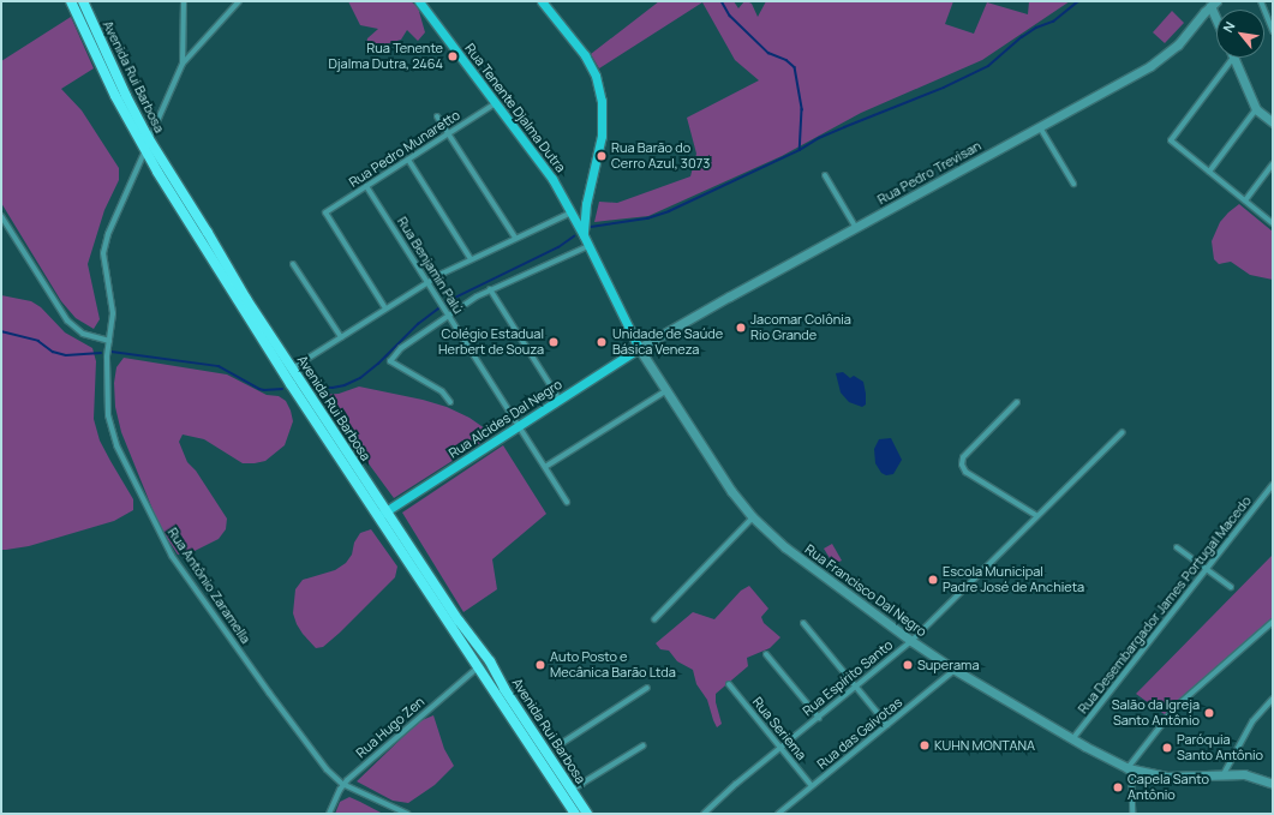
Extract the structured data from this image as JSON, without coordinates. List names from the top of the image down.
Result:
{
  "streets": {
    "main road": [
      "Avenida Rui Barbosa",
      "Rua Tenente Djalma Dutra",
      "Rua Alcides Dal Negro",
      "Rua Francisco Dal Negro"
    ],
    "street": [
      "Rua Pedro Munaretto",
      "Rua Pedro Trevisan",
      "Rua Benjamin Palú",
      "Rua Antônio Zaramella",
      "Rua Desembargador James Portugal Macedo",
      "Rua Espírito Santo",
      "Rua Hugo Zen",
      "Rua Seriema",
      "Rua das Gaivotas"
    ]
  },
  "crossings": [
    ["Avenida Rui Barbosa", "Rua Alcides Dal Negro"],
    ["Avenida Rui Barbosa", "Rua Antônio Zaramella"],
    ["Avenida Rui Barbosa", "Rua Hugo Zen"],
    ["Rua Tenente Djalma Dutra", "Rua Pedro Munaretto"],
    ["Rua Tenente Djalma Dutra", "Rua Francisco Dal Negro"],
    ["Rua Pedro Munaretto", "Rua Benjamin Palú"],
    ["Rua Pedro Trevisan", "Rua Alcides Dal Negro"],
    ["Rua Pedro Trevisan", "Rua Francisco Dal Negro"],
    ["Rua Benjamin Palú", "Rua Alcides Dal Negro"],
    ["Rua Alcides Dal Negro", "Rua Francisco Dal Negro"],
    ["Rua Antônio Zaramella", "Rua Hugo Zen"],
    ["Rua Francisco Dal Negro", "Rua Desembargador James Portugal Macedo"],
    ["Rua Francisco Dal Negro", "Rua Espírito Santo"],
    ["Rua Francisco Dal Negro", "Rua das Gaivotas"],
    ["Rua Espírito Santo", "Rua Seriema"],
    ["Rua Seriema", "Rua das Gaivotas"]
  ],
  "places": [
    "Rua Tenente Djalma Dutra, 2464",
    "Rua Barão do Cerro Azul, 3073",
    "Jacomar Colônia Rio Grande",
    "Colégio Estadual Herbert de Souza",
    "Unidade de Saúde Básica Veneza",
    "Escola Municipal Padre José de Anchieta",
    "Auto Posto e Mecânica Barão Ltda",
    "Superama",
    "Salão da Igreja Santo Antônio",
    "KUHN MONTANA",
    "Paróquia Santo Antônio",
    "Capela Santo Antônio"
  ],
  "north": "top left"
}
